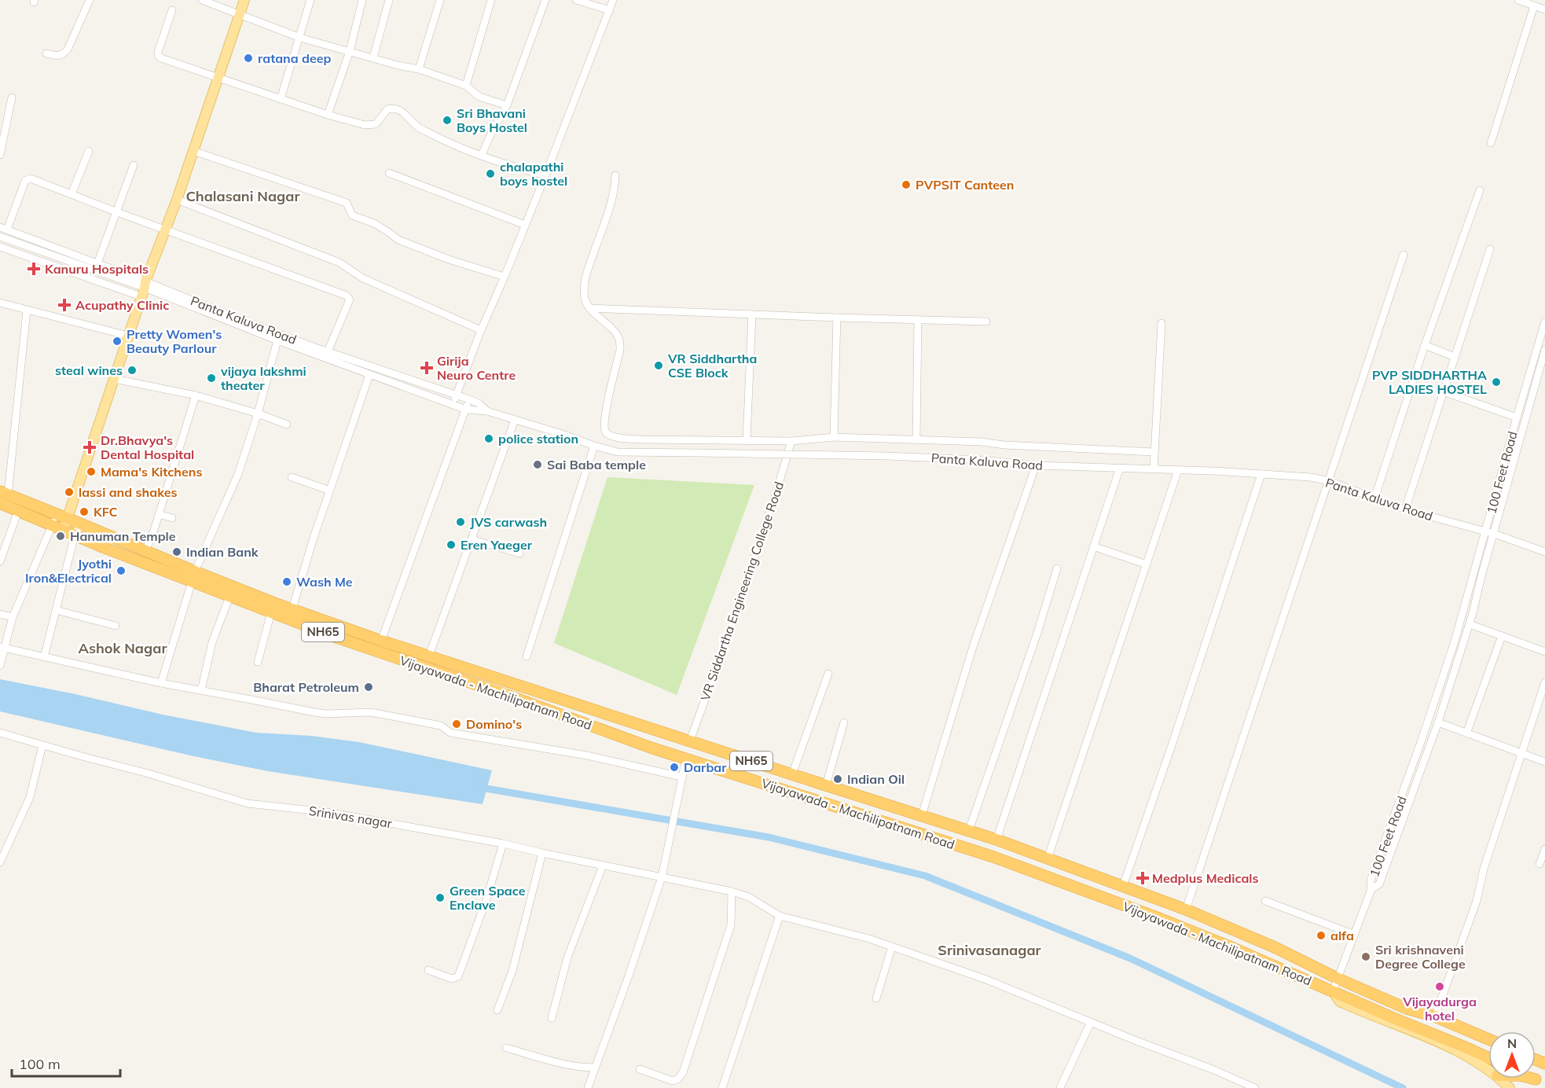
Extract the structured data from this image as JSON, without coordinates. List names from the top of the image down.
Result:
{
  "streets": {
    "highway": ["NH65", "Vijayawada - Machilipatnam Road"],
    "street": [
      "Panta Kaluva Road",
      "100 Feet Road",
      "VR Siddartha Engineering College Road",
      "Srinivas nagar"
    ]
  },
  "crossings": [
    ["Panta Kaluva Road", "100 Feet Road"],
    ["VR Siddartha Engineering College Road", "Vijayawada - Machilipatnam Road"]
  ],
  "districts": ["Chalasani Nagar", "Ashok Nagar", "Srinivasanagar"],
  "places": {
    "other": [
      "ratana deep",
      "Sri Bhavani Boys Hostel",
      "chalapathi boys hostel",
      "PVPSIT Canteen",
      "Pretty Women's Beauty Parlour",
      "VR Siddhartha CSE Block",
      "steal wines",
      "vijaya lakshmi theater",
      "PVP SIDDHARTHA LADIES HOSTEL",
      "police station",
      "Sai Baba temple",
      "Mama's Kitchens",
      "lassi and shakes",
      "KFC",
      "JVS carwash",
      "Hanuman Temple",
      "Eren Yaeger",
      "Indian Bank",
      "Jyothi Iron&Electrical",
      "Wash Me",
      "Bharat Petroleum",
      "Domino's",
      "Darbar",
      "Indian Oil",
      "Green Space Enclave",
      "alfa",
      "Sri krishnaveni Degree College",
      "Vijayadurga hotel"
    ],
    "health": [
      "Kanuru Hospitals",
      "Acupathy Clinic",
      "Girija Neuro Centre",
      "Dr.Bhavya's Dental Hospital",
      "Medplus Medicals"
    ]
  },
  "scale_bar": "100 m",
  "north": "top"
}
